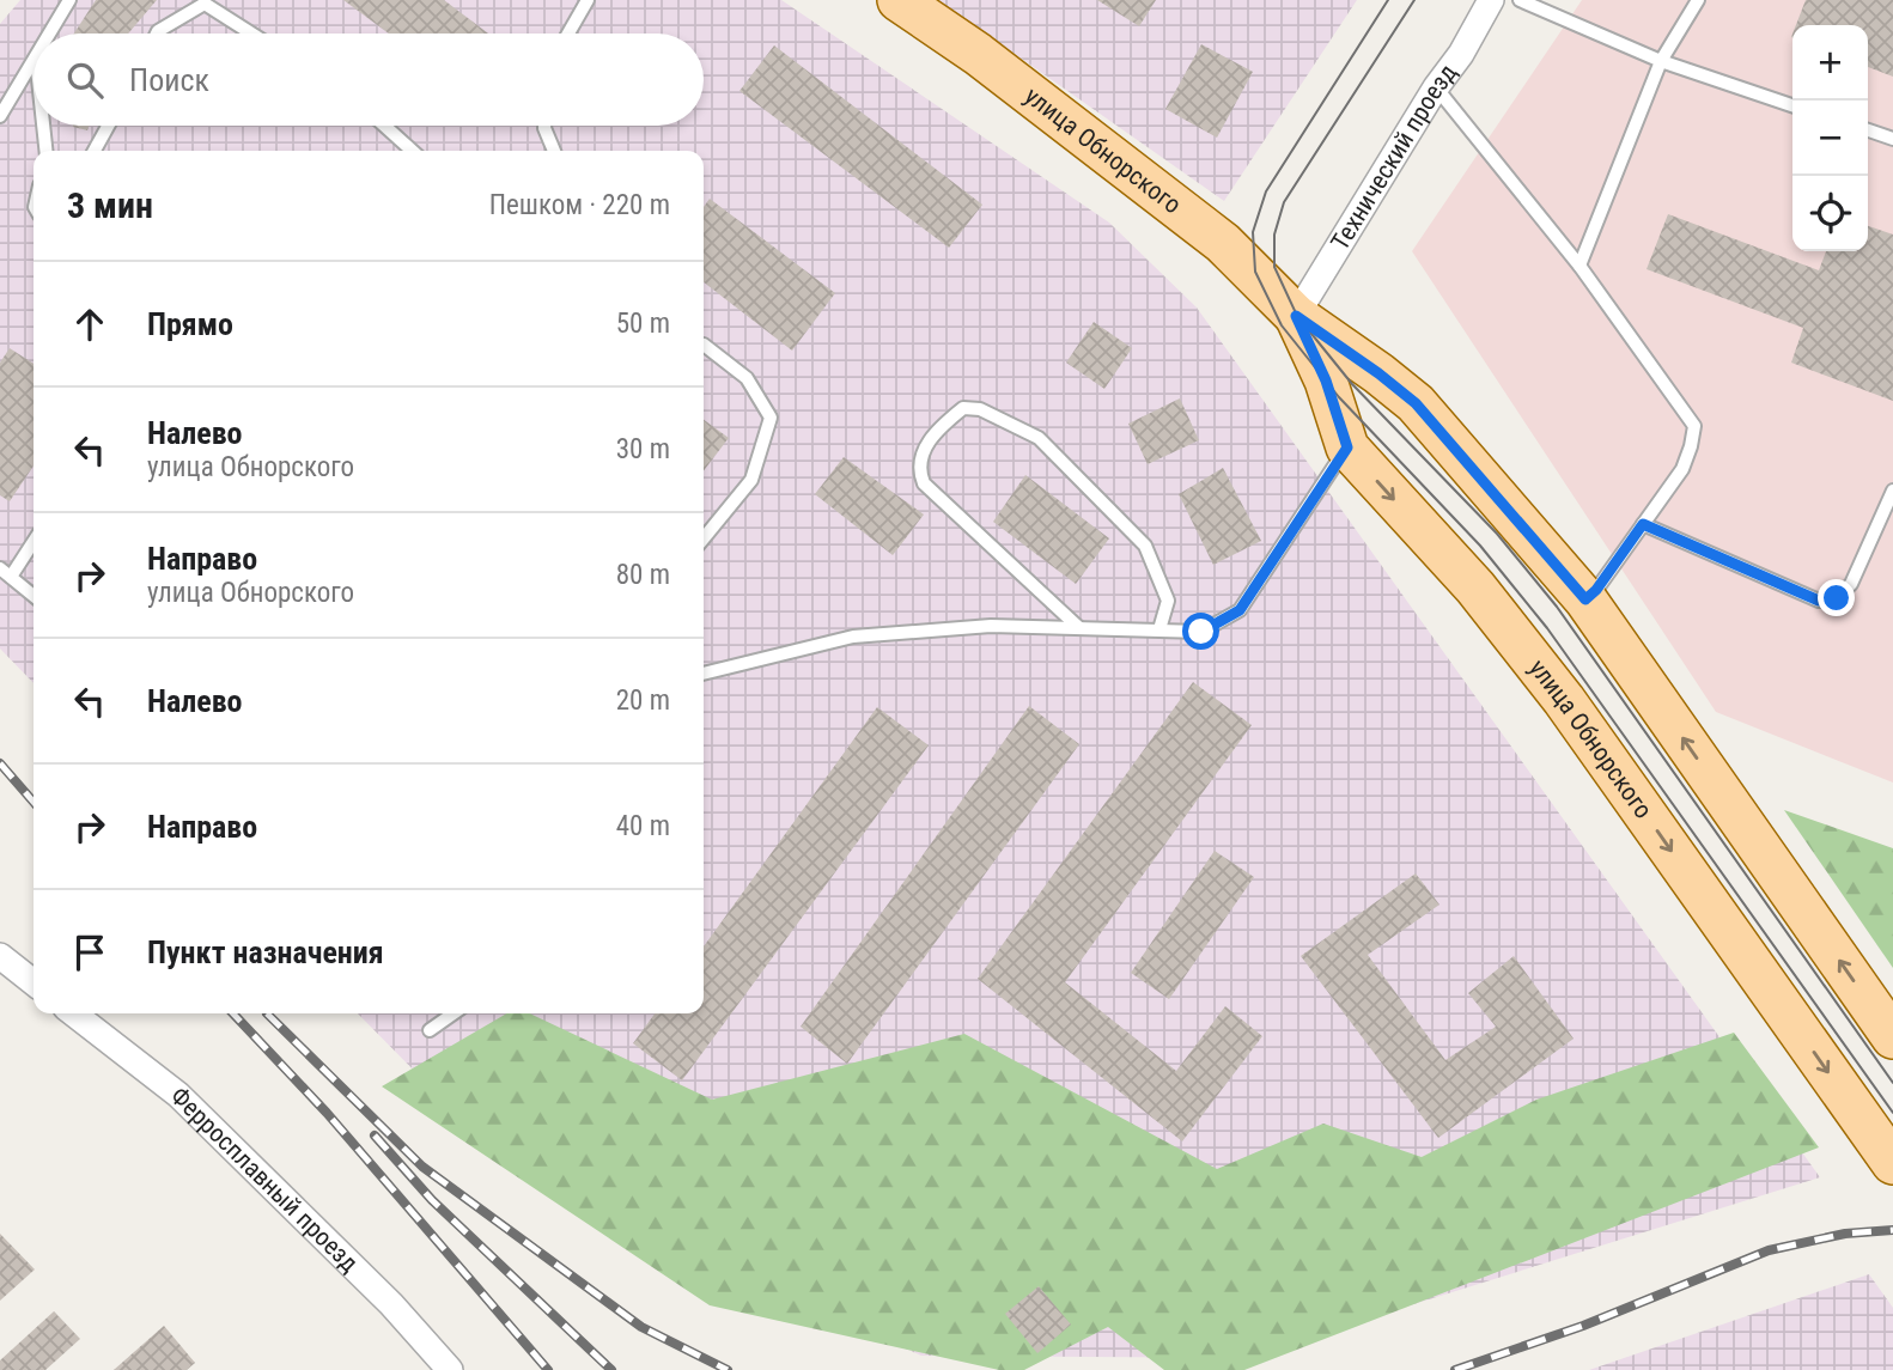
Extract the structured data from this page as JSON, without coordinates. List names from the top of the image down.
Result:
{
  "streets": {
    "main road": ["улица Обнорского"],
    "street": ["Технический проезд", "Ферросплавный проезд"]
  },
  "crossings": [
    ["улица Обнорского", "Технический проезд"]
  ],
  "page": {
    "map_buttons": ["+", "−"],
    "search": "Поиск",
    "heading": ["3 мин", "Пешком · 220 m"],
    "list": [
      ["Прямо", "50 m"],
      ["Налево", "улица Обнорского", "30 m"],
      ["Направо", "улица Обнорского", "80 m"],
      ["Налево", "20 m"],
      ["Направо", "40 m"],
      "Пункт назначения"
    ]
  }
}
